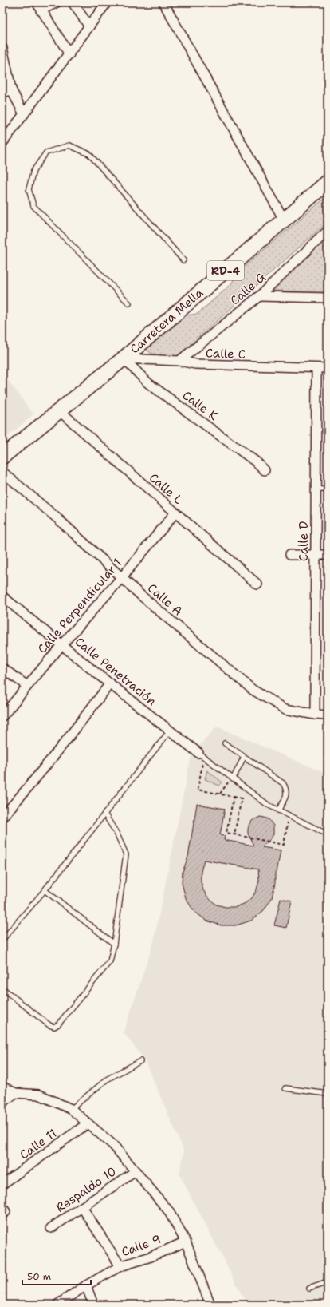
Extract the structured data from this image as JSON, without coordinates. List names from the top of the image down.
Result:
{
  "streets": {
    "main road": ["RD-4", "Carretera Mella"],
    "street": [
      "Calle G",
      "Calle C",
      "Calle K",
      "Calle L",
      "Calle D",
      "Calle A",
      "Calle Perpendicular 1",
      "Calle Penetración",
      "Calle 11",
      "Respaldo 10",
      "Calle 9"
    ]
  },
  "crossings": [
    ["Calle G", "Calle C"],
    ["Carretera Mella", "Calle C"],
    ["Carretera Mella", "Calle K"],
    ["Carretera Mella", "Calle L"],
    ["Calle C", "Calle K"],
    ["Calle C", "Calle D"],
    ["Calle L", "Calle Perpendicular 1"],
    ["Calle D", "Calle A"],
    ["Calle A", "Calle Perpendicular 1"],
    ["Calle Perpendicular 1", "Calle Penetración"]
  ],
  "scale_bar": "50 m"
}
